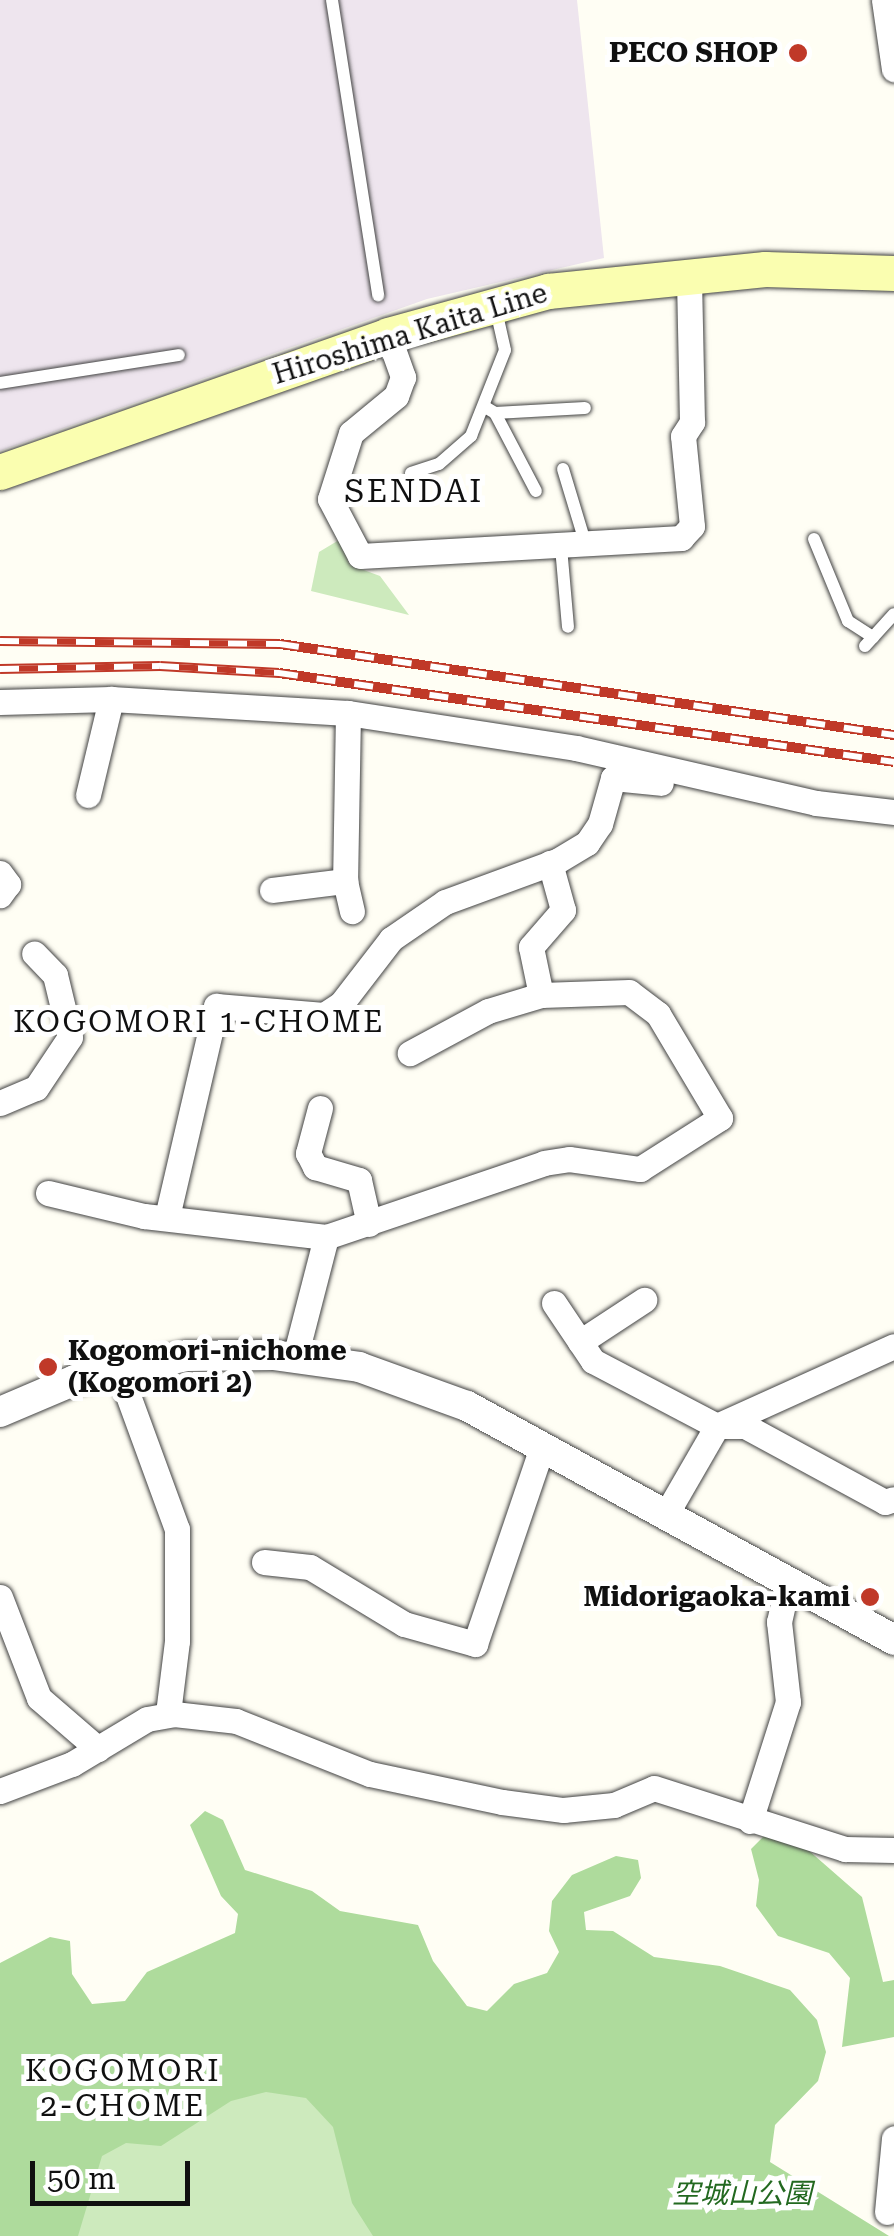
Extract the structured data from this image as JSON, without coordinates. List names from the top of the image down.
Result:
{
  "streets": {
    "main road": ["Hiroshima Kaita Line"]
  },
  "districts": ["SENDAI", "KOGOMORI 1-CHOME", "KOGOMORI 2-CHOME"],
  "parks": ["空城山公園"],
  "places": ["PECO SHOP", "Kogomori-nichome (Kogomori 2)", "Midorigaoka-kami"],
  "scale_bar": "50 m"
}
